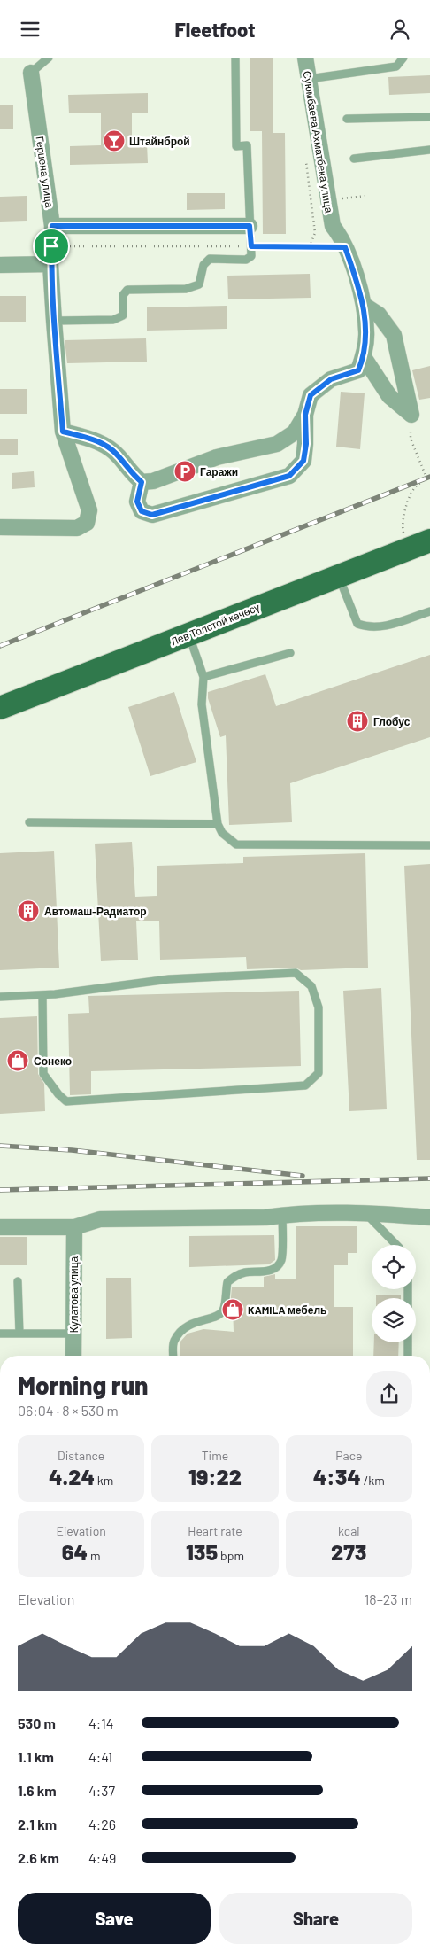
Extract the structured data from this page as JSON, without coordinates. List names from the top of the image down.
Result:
{
  "streets": {
    "main road": ["Лев Толстой көчөсү"],
    "street": ["Суюмбаева Ахматбека улица", "Герцена улица", "Кулатова улица"]
  },
  "places": {
    "bar": ["Штайнброй"],
    "parking": ["Гаражи"],
    "building": ["Глобус", "Автомаш-Радиатор"],
    "shop": ["Сонеко", "KAMILA мебель"]
  },
  "page": {
    "header": "Fleetfoot",
    "heading": ["Morning run", "06:04 · 8 × 530 m"],
    "stats": [
      ["Distance", "4.24 km"],
      ["Time", "19:22"],
      ["Pace", "4:34 /km"],
      ["Elevation", "64 m"],
      ["Heart rate", "135 bpm"],
      ["kcal", "273"]
    ],
    "chart": ["Elevation", "18–23 m"],
    "list": [
      {
        "name": "530 m",
        "note": "4:14"
      },
      {
        "name": "1.1 km",
        "note": "4:41"
      },
      {
        "name": "1.6 km",
        "note": "4:37"
      },
      {
        "name": "2.1 km",
        "note": "4:26"
      },
      {
        "name": "2.6 km",
        "note": "4:49"
      }
    ],
    "buttons": ["Save", "Share"]
  }
}
